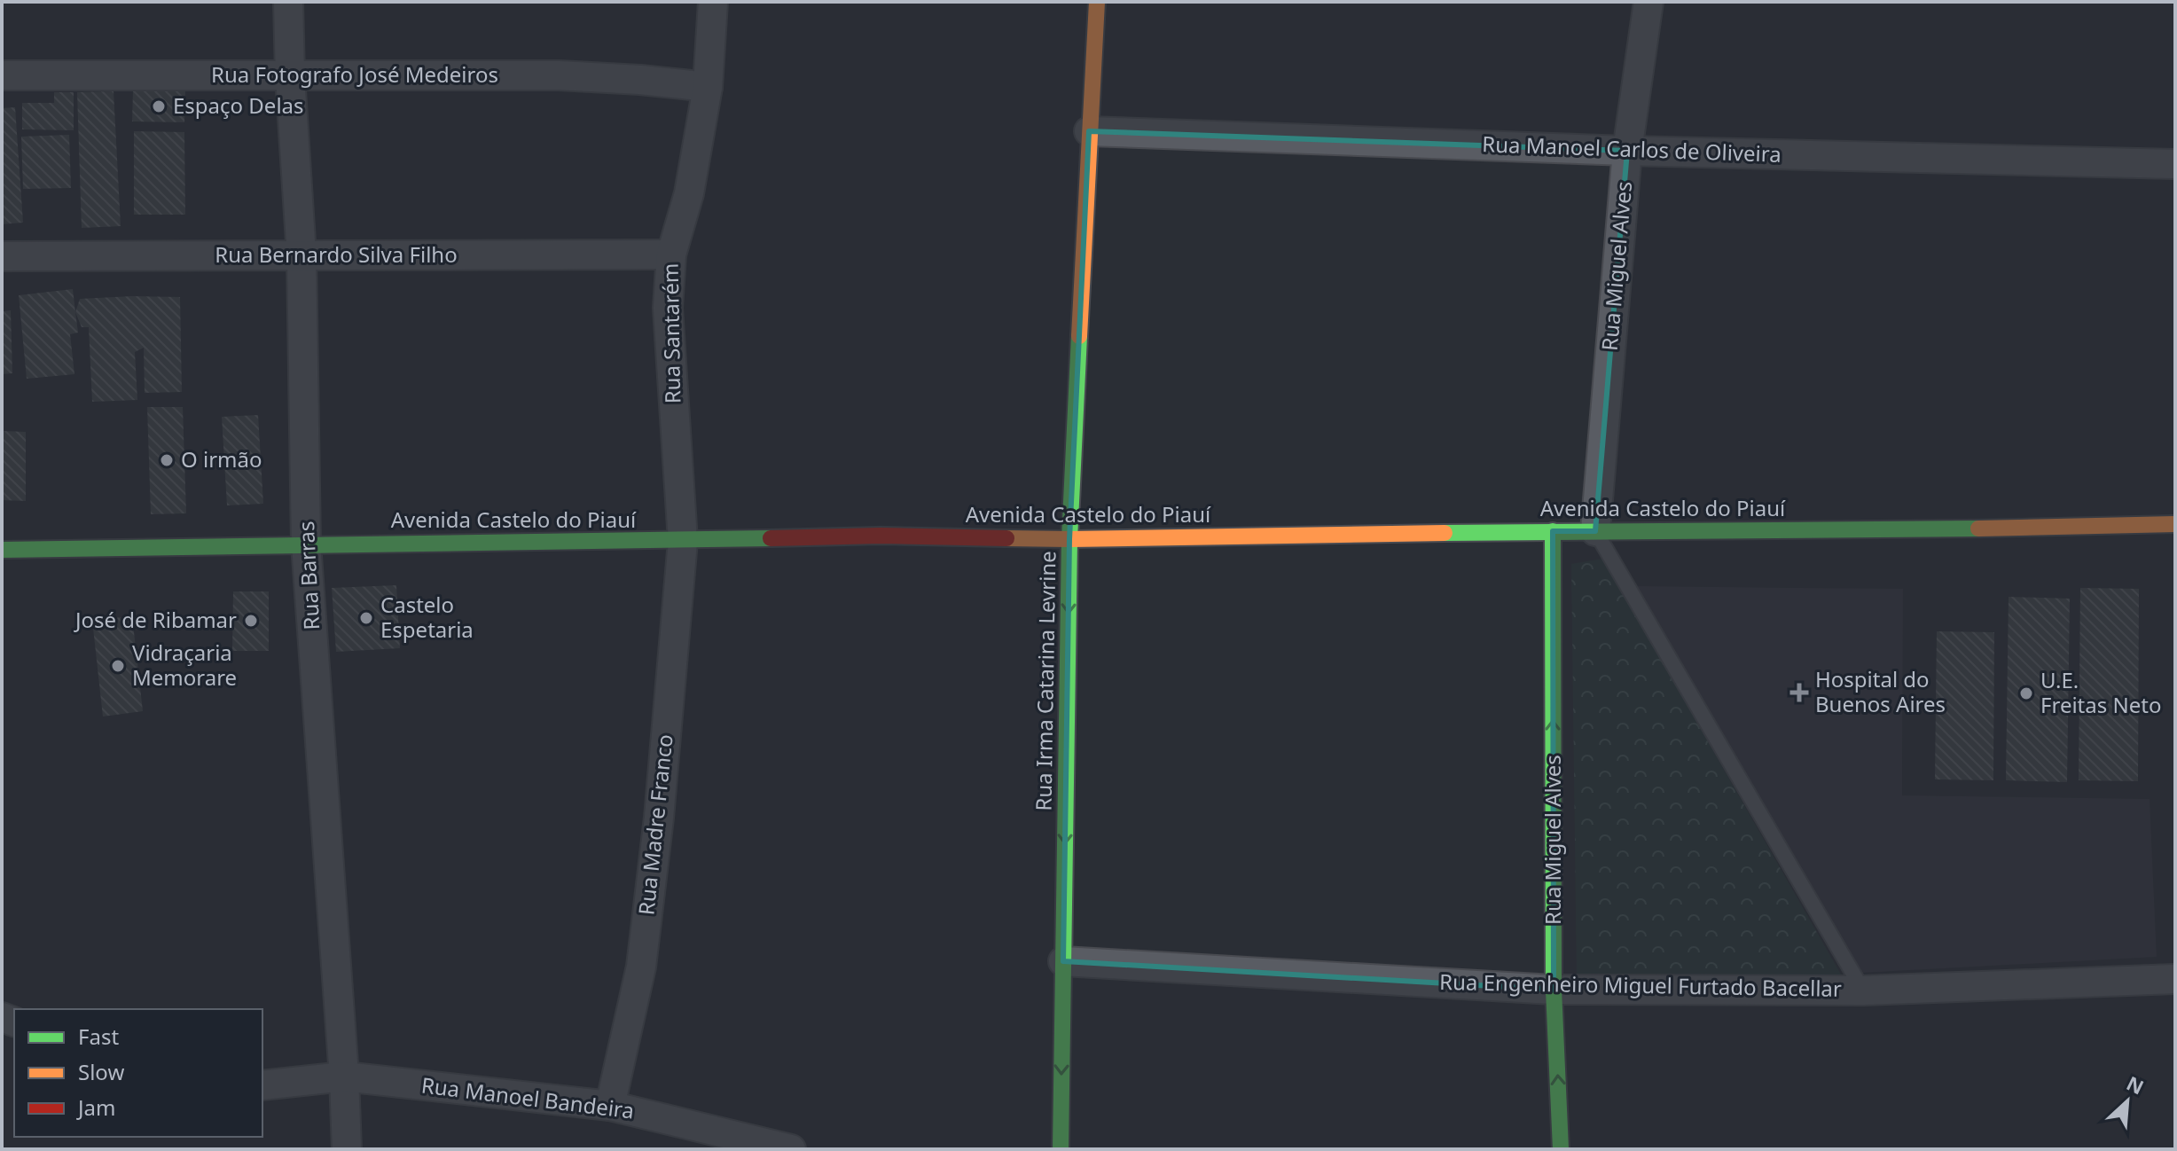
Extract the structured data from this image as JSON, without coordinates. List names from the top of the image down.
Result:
{
  "streets": {
    "main road": ["Rua Miguel Alves", "Avenida Castelo do Piauí", "Rua Irma Catarina Levrine"],
    "street": [
      "Rua Fotografo José Medeiros",
      "Rua Manoel Carlos de Oliveira",
      "Rua Bernardo Silva Filho",
      "Rua Santarém",
      "Rua Barras",
      "Rua Madre Franco",
      "Rua Engenheiro Miguel Furtado Bacellar",
      "Rua Manoel Bandeira"
    ]
  },
  "crossings": [
    ["Rua Fotografo José Medeiros", "Rua Santarém"],
    ["Rua Fotografo José Medeiros", "Rua Barras"],
    ["Rua Manoel Carlos de Oliveira", "Rua Miguel Alves"],
    ["Rua Manoel Carlos de Oliveira", "Rua Irma Catarina Levrine"],
    ["Rua Bernardo Silva Filho", "Rua Santarém"],
    ["Rua Bernardo Silva Filho", "Rua Barras"],
    ["Rua Miguel Alves", "Avenida Castelo do Piauí"],
    ["Rua Miguel Alves", "Rua Engenheiro Miguel Furtado Bacellar"],
    ["Rua Santarém", "Avenida Castelo do Piauí"],
    ["Rua Santarém", "Rua Madre Franco"],
    ["Avenida Castelo do Piauí", "Rua Barras"],
    ["Avenida Castelo do Piauí", "Rua Irma Catarina Levrine"],
    ["Avenida Castelo do Piauí", "Rua Madre Franco"],
    ["Rua Barras", "Rua Manoel Bandeira"],
    ["Rua Irma Catarina Levrine", "Rua Engenheiro Miguel Furtado Bacellar"],
    ["Rua Madre Franco", "Rua Manoel Bandeira"]
  ],
  "one_way": ["Rua Miguel Alves", "Rua Irma Catarina Levrine"],
  "places": {
    "other": [
      "Espaço Delas",
      "O irmão",
      "Castelo Espetaria",
      "José de Ribamar",
      "Vidraçaria Memorare",
      "U.E. Freitas Neto"
    ],
    "health": ["Hospital do Buenos Aires"]
  },
  "legend": ["Fast", "Slow", "Jam"],
  "north": "top right"
}
